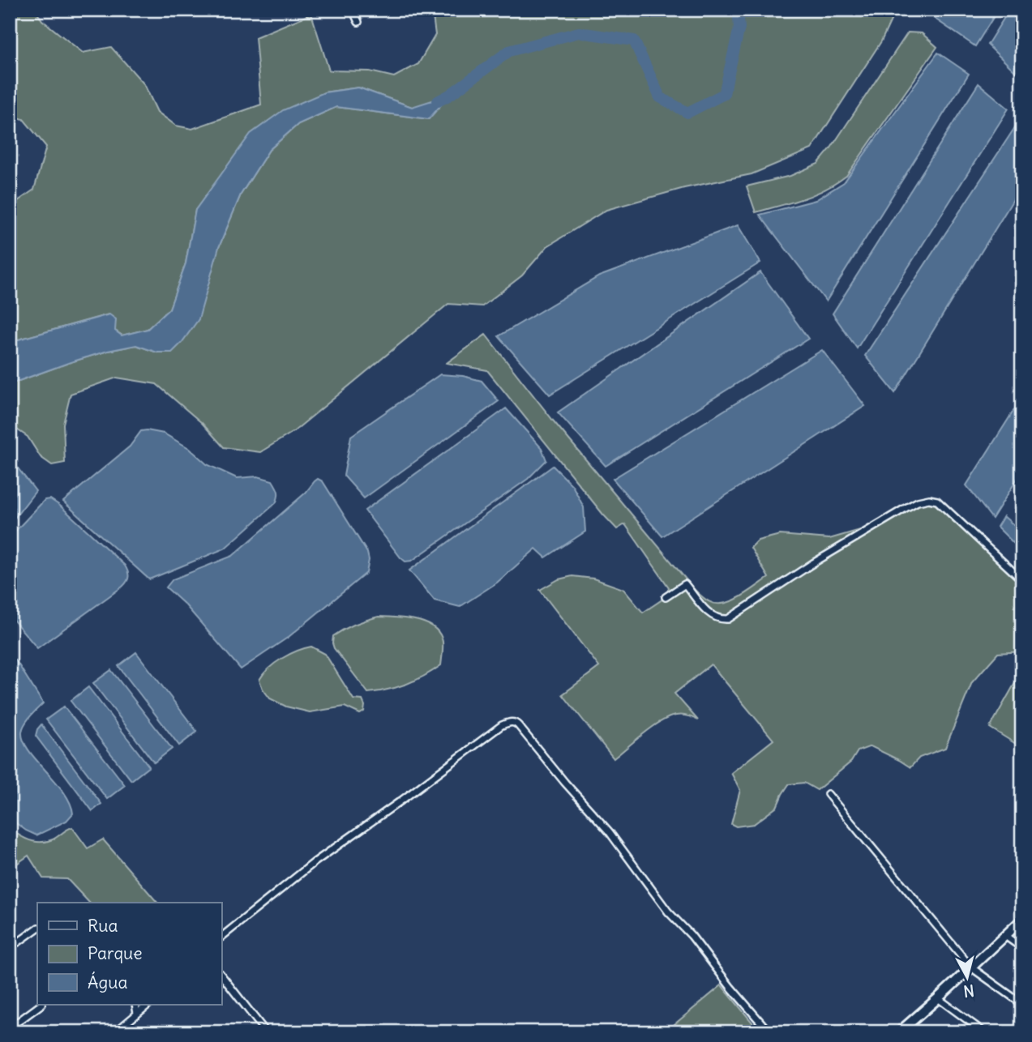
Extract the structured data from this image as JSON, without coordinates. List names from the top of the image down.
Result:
{
  "legend": ["Rua", "Parque", "Água"],
  "north": "bottom"
}
